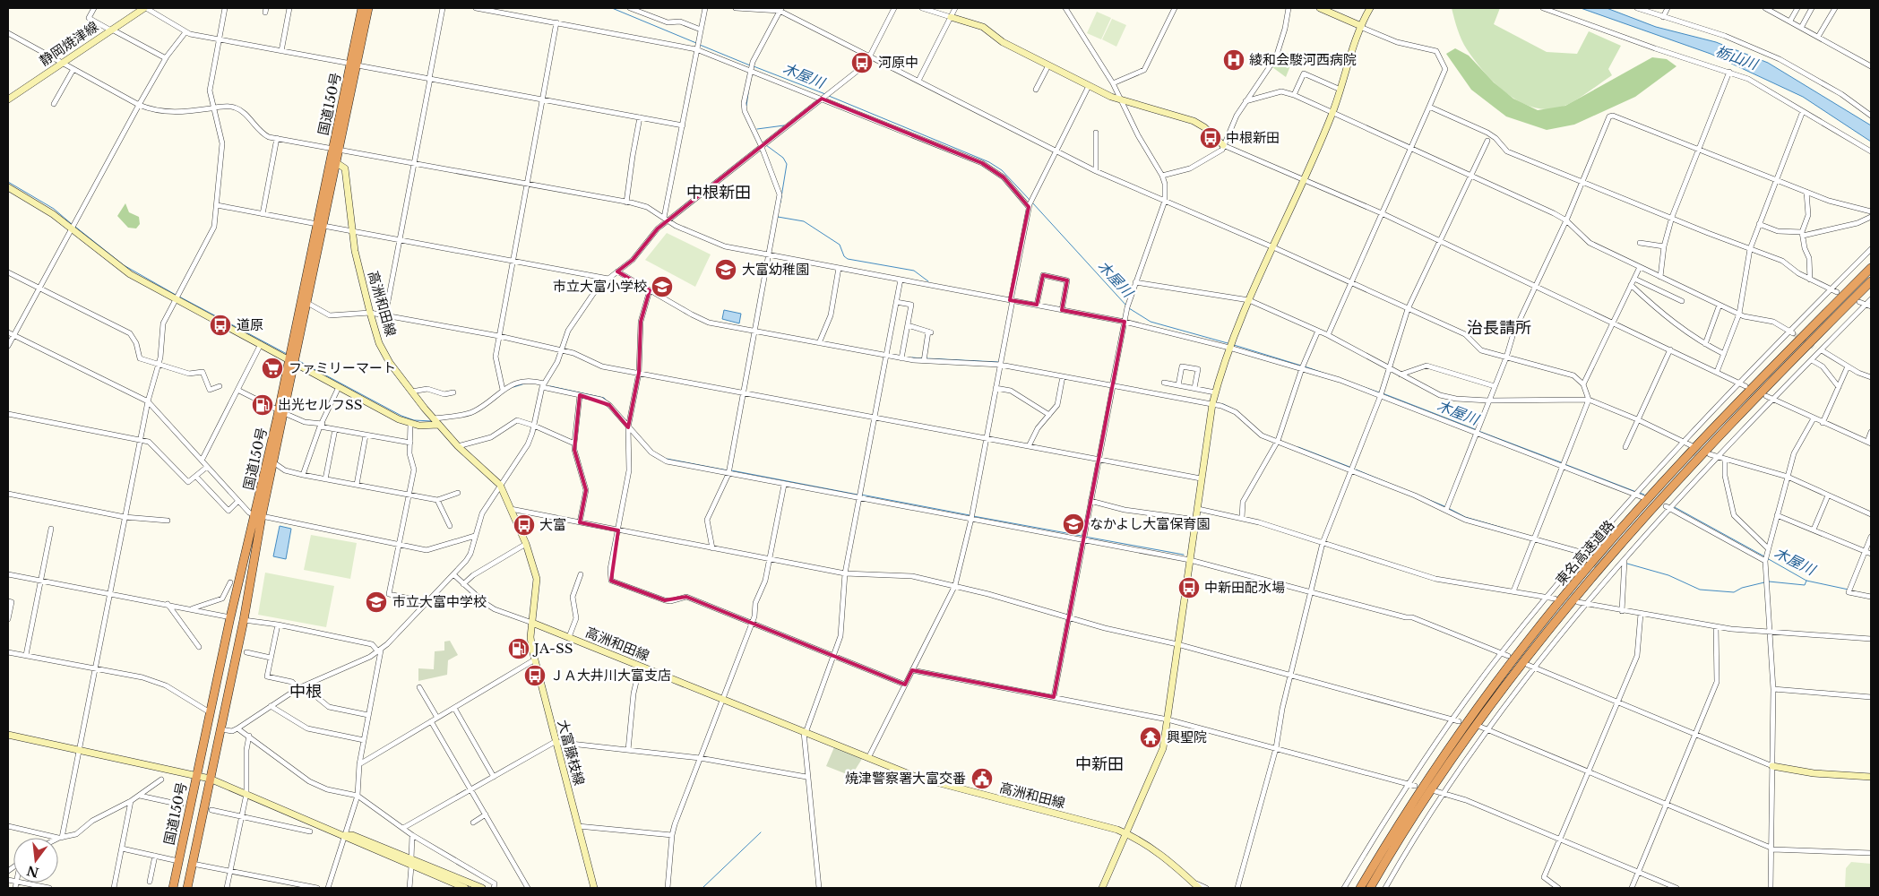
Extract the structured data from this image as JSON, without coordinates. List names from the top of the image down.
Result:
{
  "streets": {
    "highway": ["国道150号", "東名高速道路"],
    "street": ["静岡焼津線", "高洲和田線", "大富藤枝線"]
  },
  "crossings": [
    ["国道150号", "高洲和田線"],
    ["高洲和田線", "大富藤枝線"]
  ],
  "districts": [
    "中根新田",
    "治長請所",
    "中根",
    "中新田"
  ],
  "water": ["栃山川", "木屋川"],
  "places": {
    "hospital": ["綾和会駿河西病院"],
    "bus stop": [
      "河原中",
      "中根新田",
      "道原",
      "大富",
      "中新田配水場",
      "ＪＡ大井川大富支店"
    ],
    "school or university": [
      "大富幼稚園",
      "市立大富小学校",
      "なかよし大富保育園",
      "市立大富中学校"
    ],
    "supermarket": ["ファミリーマート"],
    "fuel station": ["出光セルフSS", "JA-SS"],
    "temple": ["興聖院"],
    "public building": ["焼津警察署大富交番"]
  },
  "north": "bottom"
}
